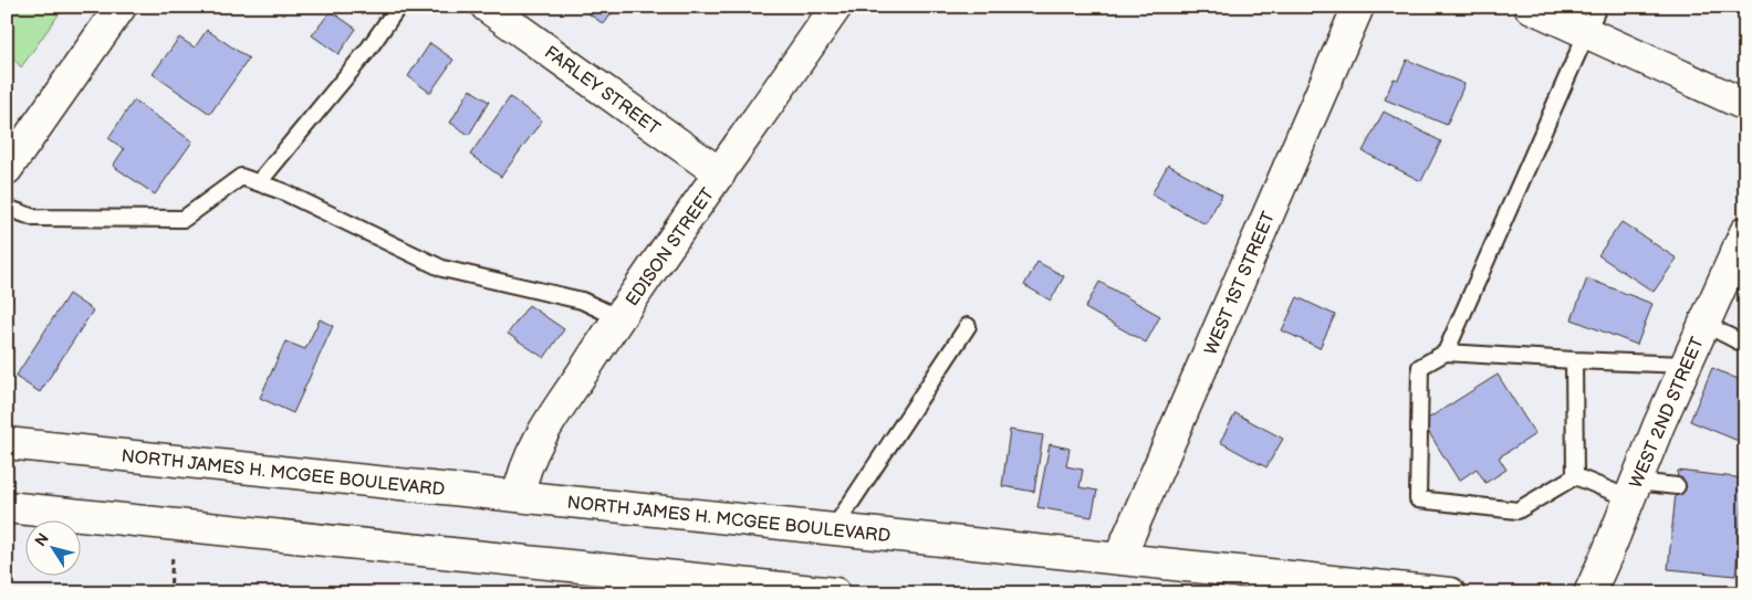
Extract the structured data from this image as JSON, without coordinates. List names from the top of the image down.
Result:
{
  "streets": {
    "street": [
      "FARLEY STREET",
      "EDISON STREET",
      "WEST 1ST STREET",
      "WEST 2ND STREET",
      "NORTH JAMES H. MCGEE BOULEVARD"
    ]
  },
  "crossings": [
    ["FARLEY STREET", "EDISON STREET"],
    ["EDISON STREET", "NORTH JAMES H. MCGEE BOULEVARD"],
    ["WEST 1ST STREET", "NORTH JAMES H. MCGEE BOULEVARD"]
  ],
  "north": "top left"
}
